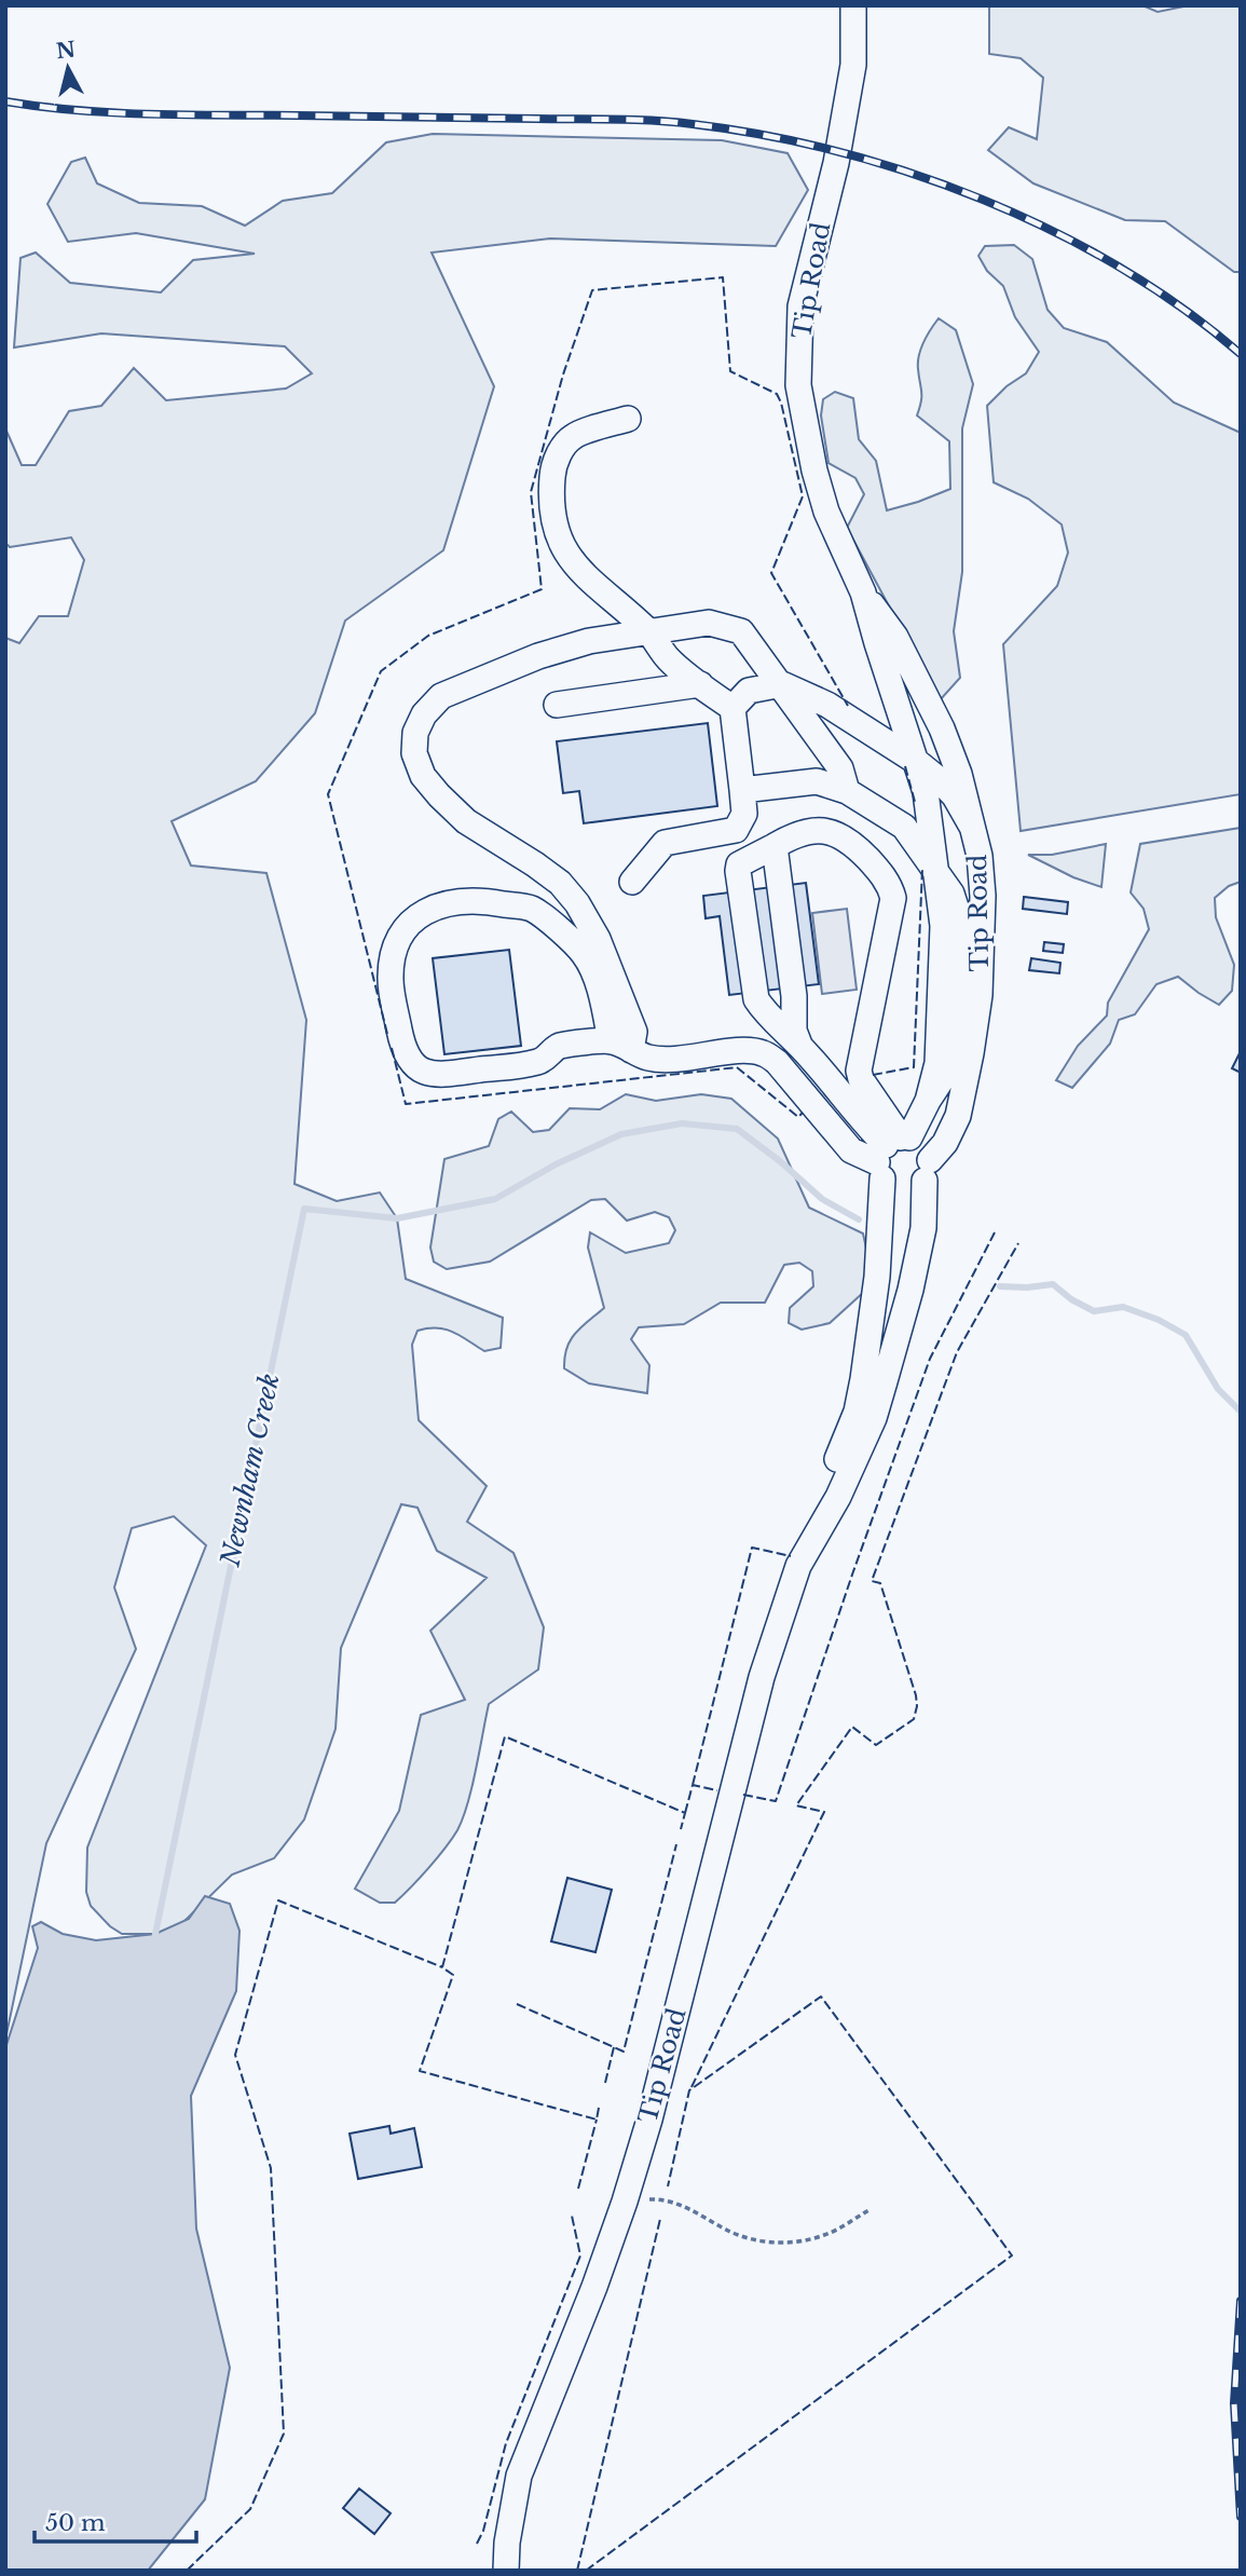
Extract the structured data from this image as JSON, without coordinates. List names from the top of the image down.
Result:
{
  "streets": {
    "street": ["Tip Road"]
  },
  "water": ["Newnham Creek"],
  "scale_bar": "50 m",
  "north": "top"
}
